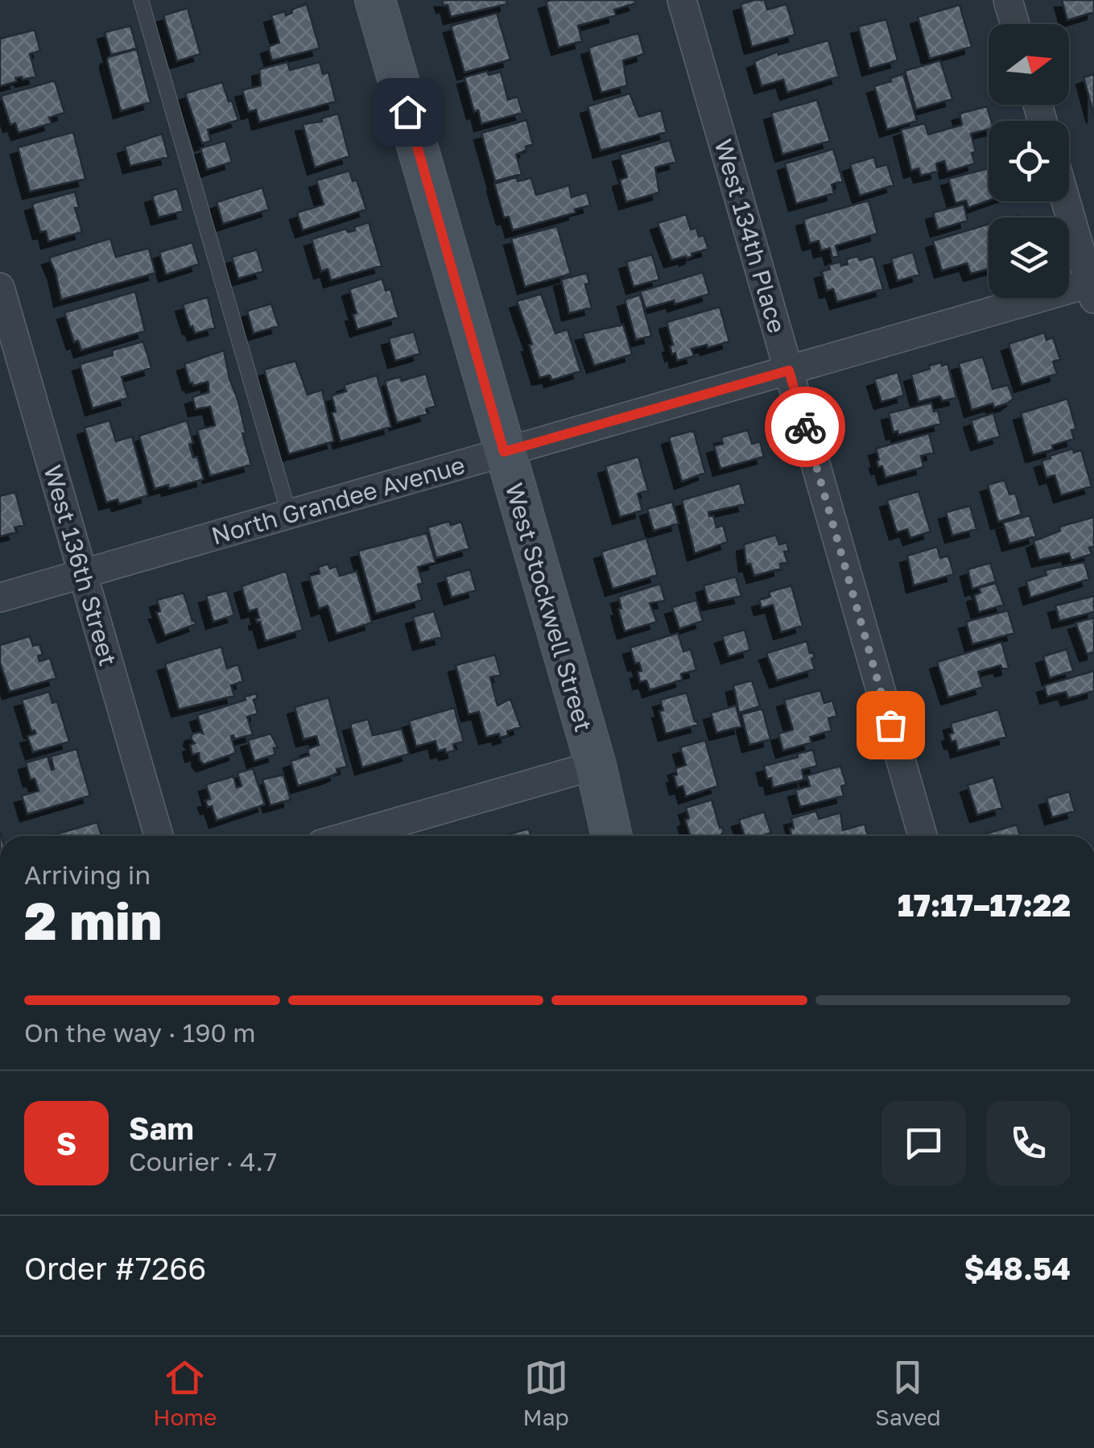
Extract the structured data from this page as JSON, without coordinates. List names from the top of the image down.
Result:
{
  "streets": {
    "street": [
      "West 134th Place",
      "North Grandee Avenue",
      "West 136th Street",
      "West Stockwell Street"
    ]
  },
  "crossings": [
    ["West 134th Place", "North Grandee Avenue"],
    ["North Grandee Avenue", "West 136th Street"],
    ["North Grandee Avenue", "West Stockwell Street"]
  ],
  "north": "right",
  "page": {
    "heading": ["2 min", "Arriving in", "17:17–17:22"],
    "panel": [
      "Sam",
      "Courier · 4.7",
      "Order #7266",
      "$48.54"
    ],
    "bar": "On the way · 190 m",
    "round": "S",
    "tabs": ["Home", "Map", "Saved"]
  }
}
